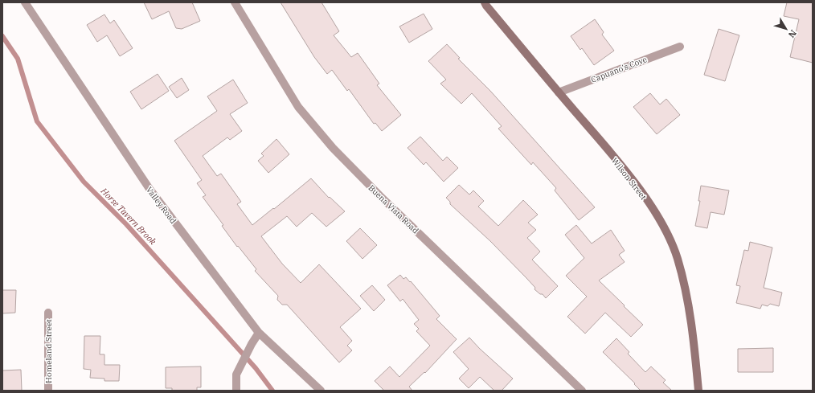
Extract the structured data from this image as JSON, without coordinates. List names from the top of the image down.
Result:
{
  "streets": {
    "main road": ["Wilson Street"],
    "street": [
      "Capuano's Cove",
      "Valley Road",
      "Buena Vista Road",
      "Homeland Street"
    ]
  },
  "crossings": [
    ["Capuano's Cove", "Wilson Street"]
  ],
  "water": ["Horse Tavern Brook"],
  "north": "bottom right"
}
